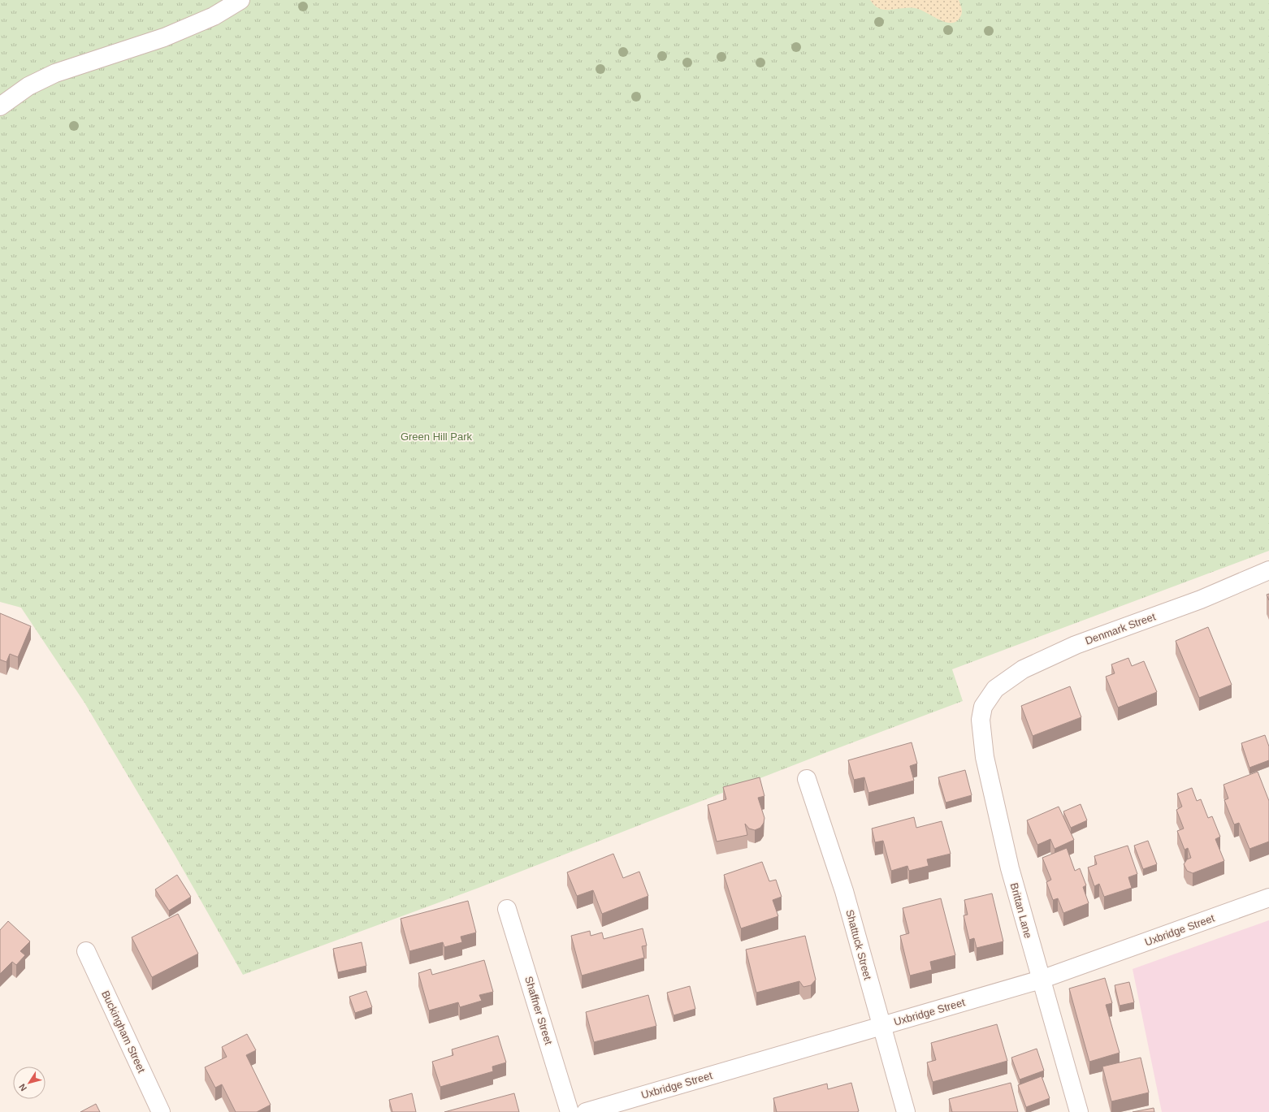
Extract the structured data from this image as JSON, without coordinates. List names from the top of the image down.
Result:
{
  "streets": {
    "street": [
      "Denmark Street",
      "Brittan Lane",
      "Uxbridge Street",
      "Shattuck Street",
      "Shaffner Street",
      "Buckingham Street"
    ]
  },
  "crossings": [
    ["Denmark Street", "Brittan Lane"],
    ["Brittan Lane", "Uxbridge Street"],
    ["Uxbridge Street", "Shattuck Street"]
  ],
  "parks": ["Green Hill Park"],
  "north": "bottom left"
}
